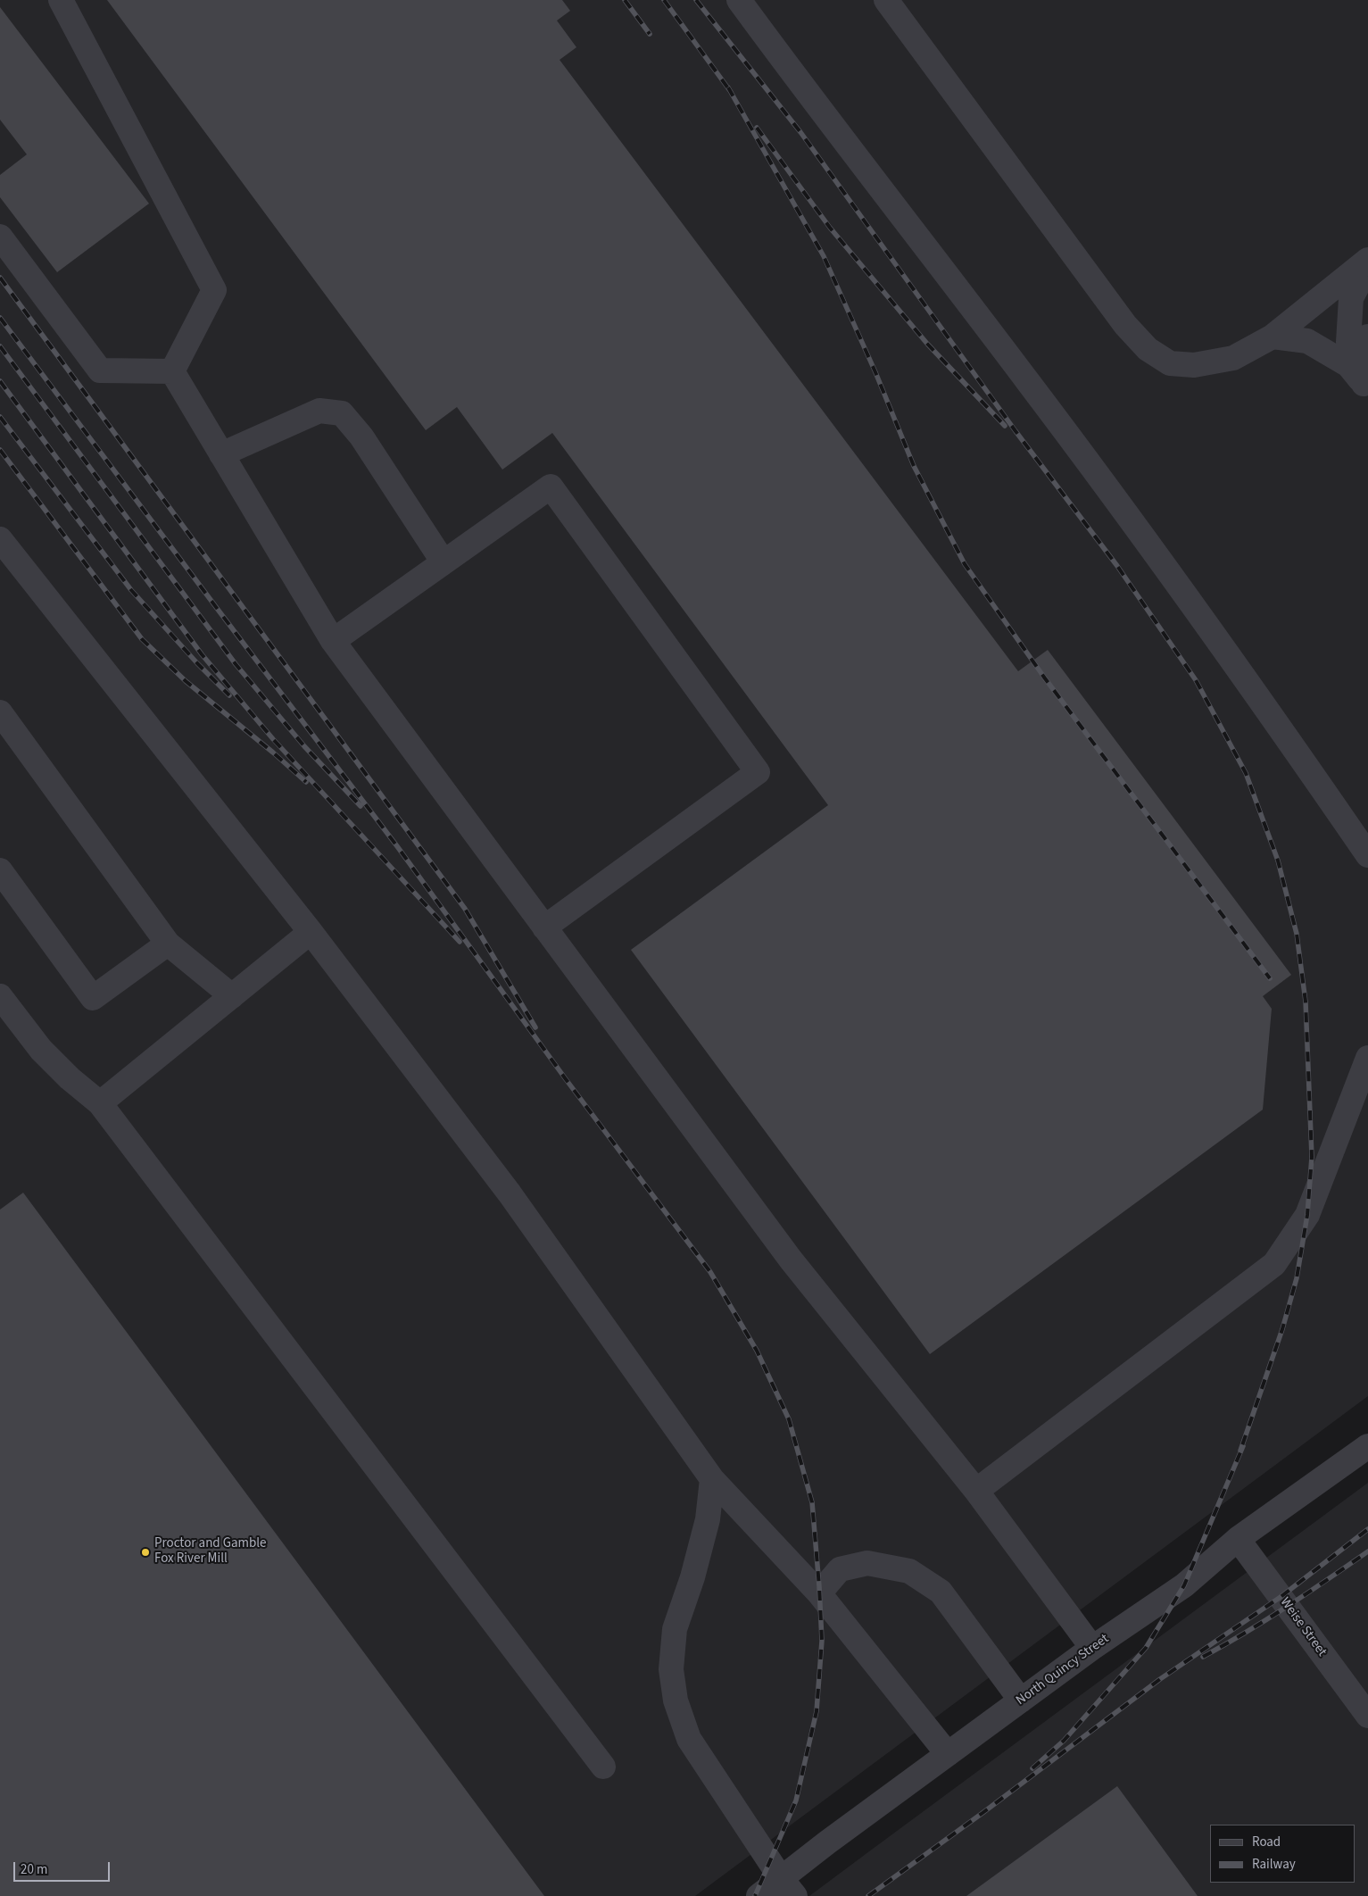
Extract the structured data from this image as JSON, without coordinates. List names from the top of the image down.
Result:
{
  "streets": {
    "street": ["Weise Street", "North Quincy Street"]
  },
  "crossings": [
    ["Weise Street", "North Quincy Street"]
  ],
  "places": ["Proctor and Gamble Fox River Mill"],
  "legend": ["Road", "Railway"],
  "scale_bar": "20 m"
}
